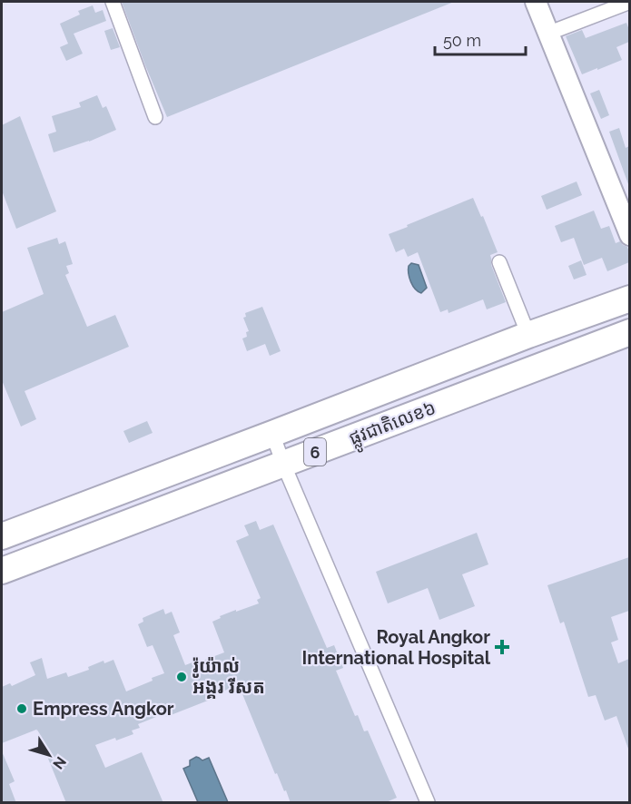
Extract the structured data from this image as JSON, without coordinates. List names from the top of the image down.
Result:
{
  "streets": {
    "highway": ["ផ្លូវជាតិលេខ៦", "6"]
  },
  "places": {
    "health": ["Royal Angkor International Hospital"],
    "other": ["រ៉ូយ៉ាល់ អង្គរ រីសត", "Empress Angkor"]
  },
  "scale_bar": "50 m",
  "north": "bottom right"
}
